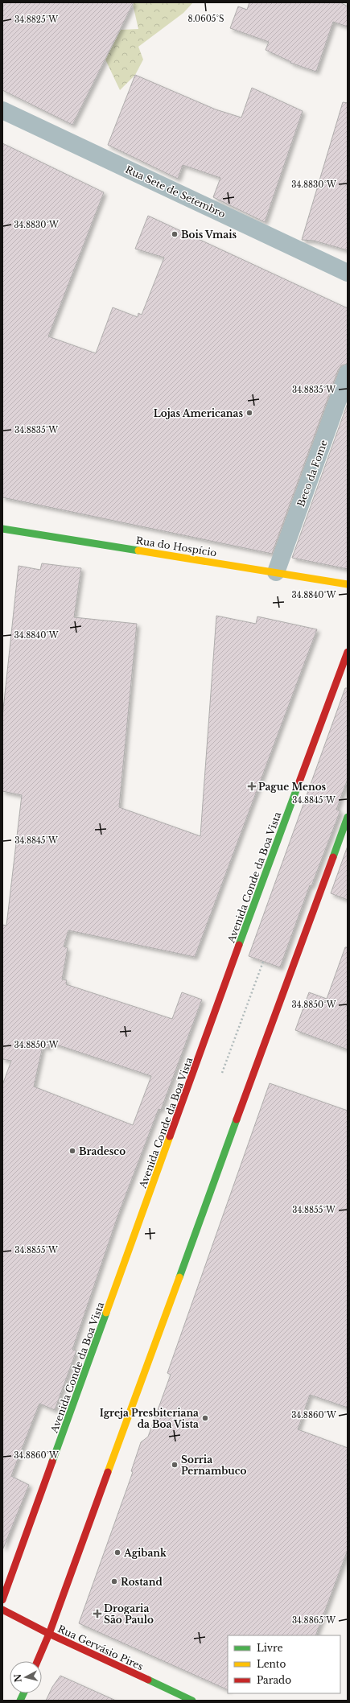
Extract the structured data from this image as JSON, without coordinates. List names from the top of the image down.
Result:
{
  "streets": {
    "main road": ["Rua do Hospício", "Avenida Conde da Boa Vista", "Rua Gervásio Pires"],
    "street": ["Rua Sete de Setembro", "Beco da Fome"]
  },
  "crossings": [
    ["Beco da Fome", "Rua do Hospício"]
  ],
  "places": {
    "other": [
      "Bois Vmais",
      "Lojas Americanas",
      "Bradesco",
      "Igreja Presbiteriana da Boa Vista",
      "Sorria Pernambuco",
      "Agibank",
      "Rostand"
    ],
    "health": ["Pague Menos", "Drogaria São Paulo"]
  },
  "legend": ["Livre", "Lento", "Parado"],
  "north": "left",
  "coordinates": [
    "8.0605°S",
    "34.8825°W",
    "34.8830°W",
    "34.8835°W",
    "34.8840°W",
    "34.8845°W",
    "34.8850°W",
    "34.8855°W",
    "34.8860°W",
    "34.8865°W"
  ]
}
